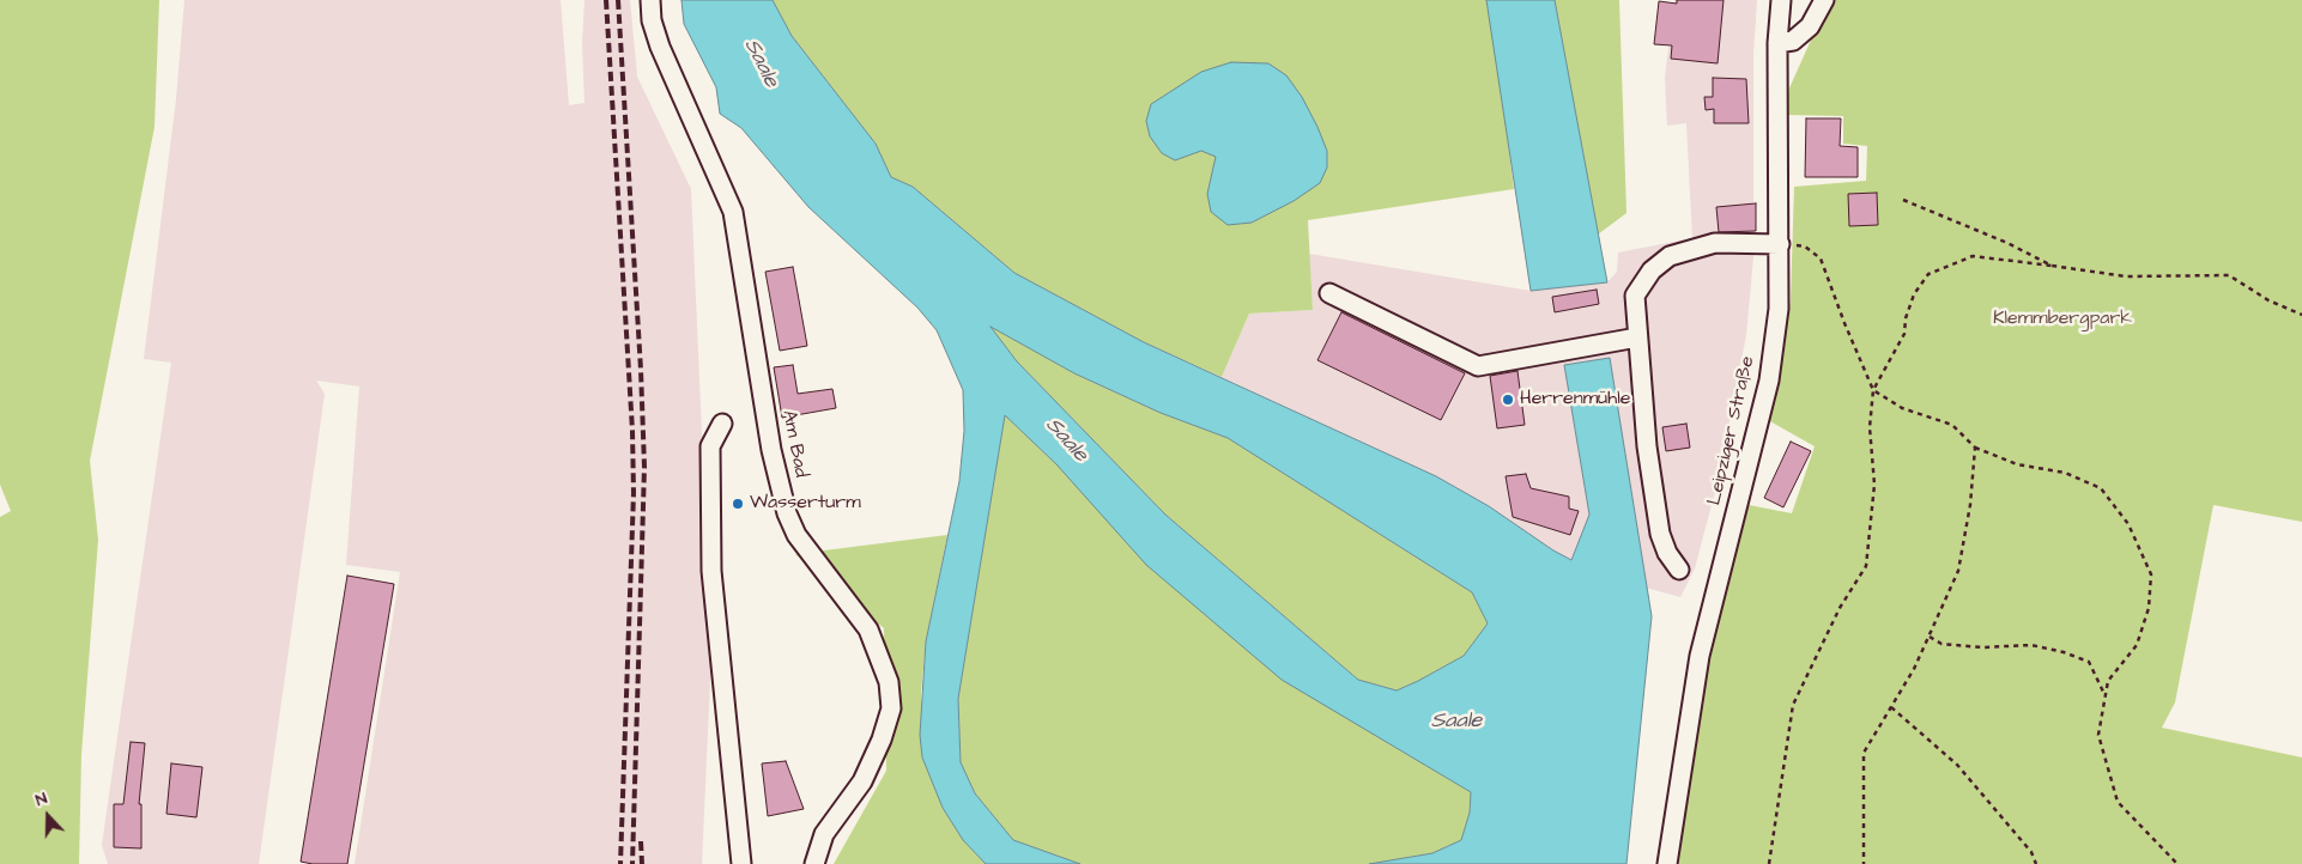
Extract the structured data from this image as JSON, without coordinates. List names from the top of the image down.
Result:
{
  "streets": {
    "street": ["Leipziger Straße", "Am Bad"]
  },
  "water": ["Saale"],
  "parks": ["Klemmbergpark"],
  "places": ["Herrenmühle", "Wasserturm"],
  "north": "top"
}
